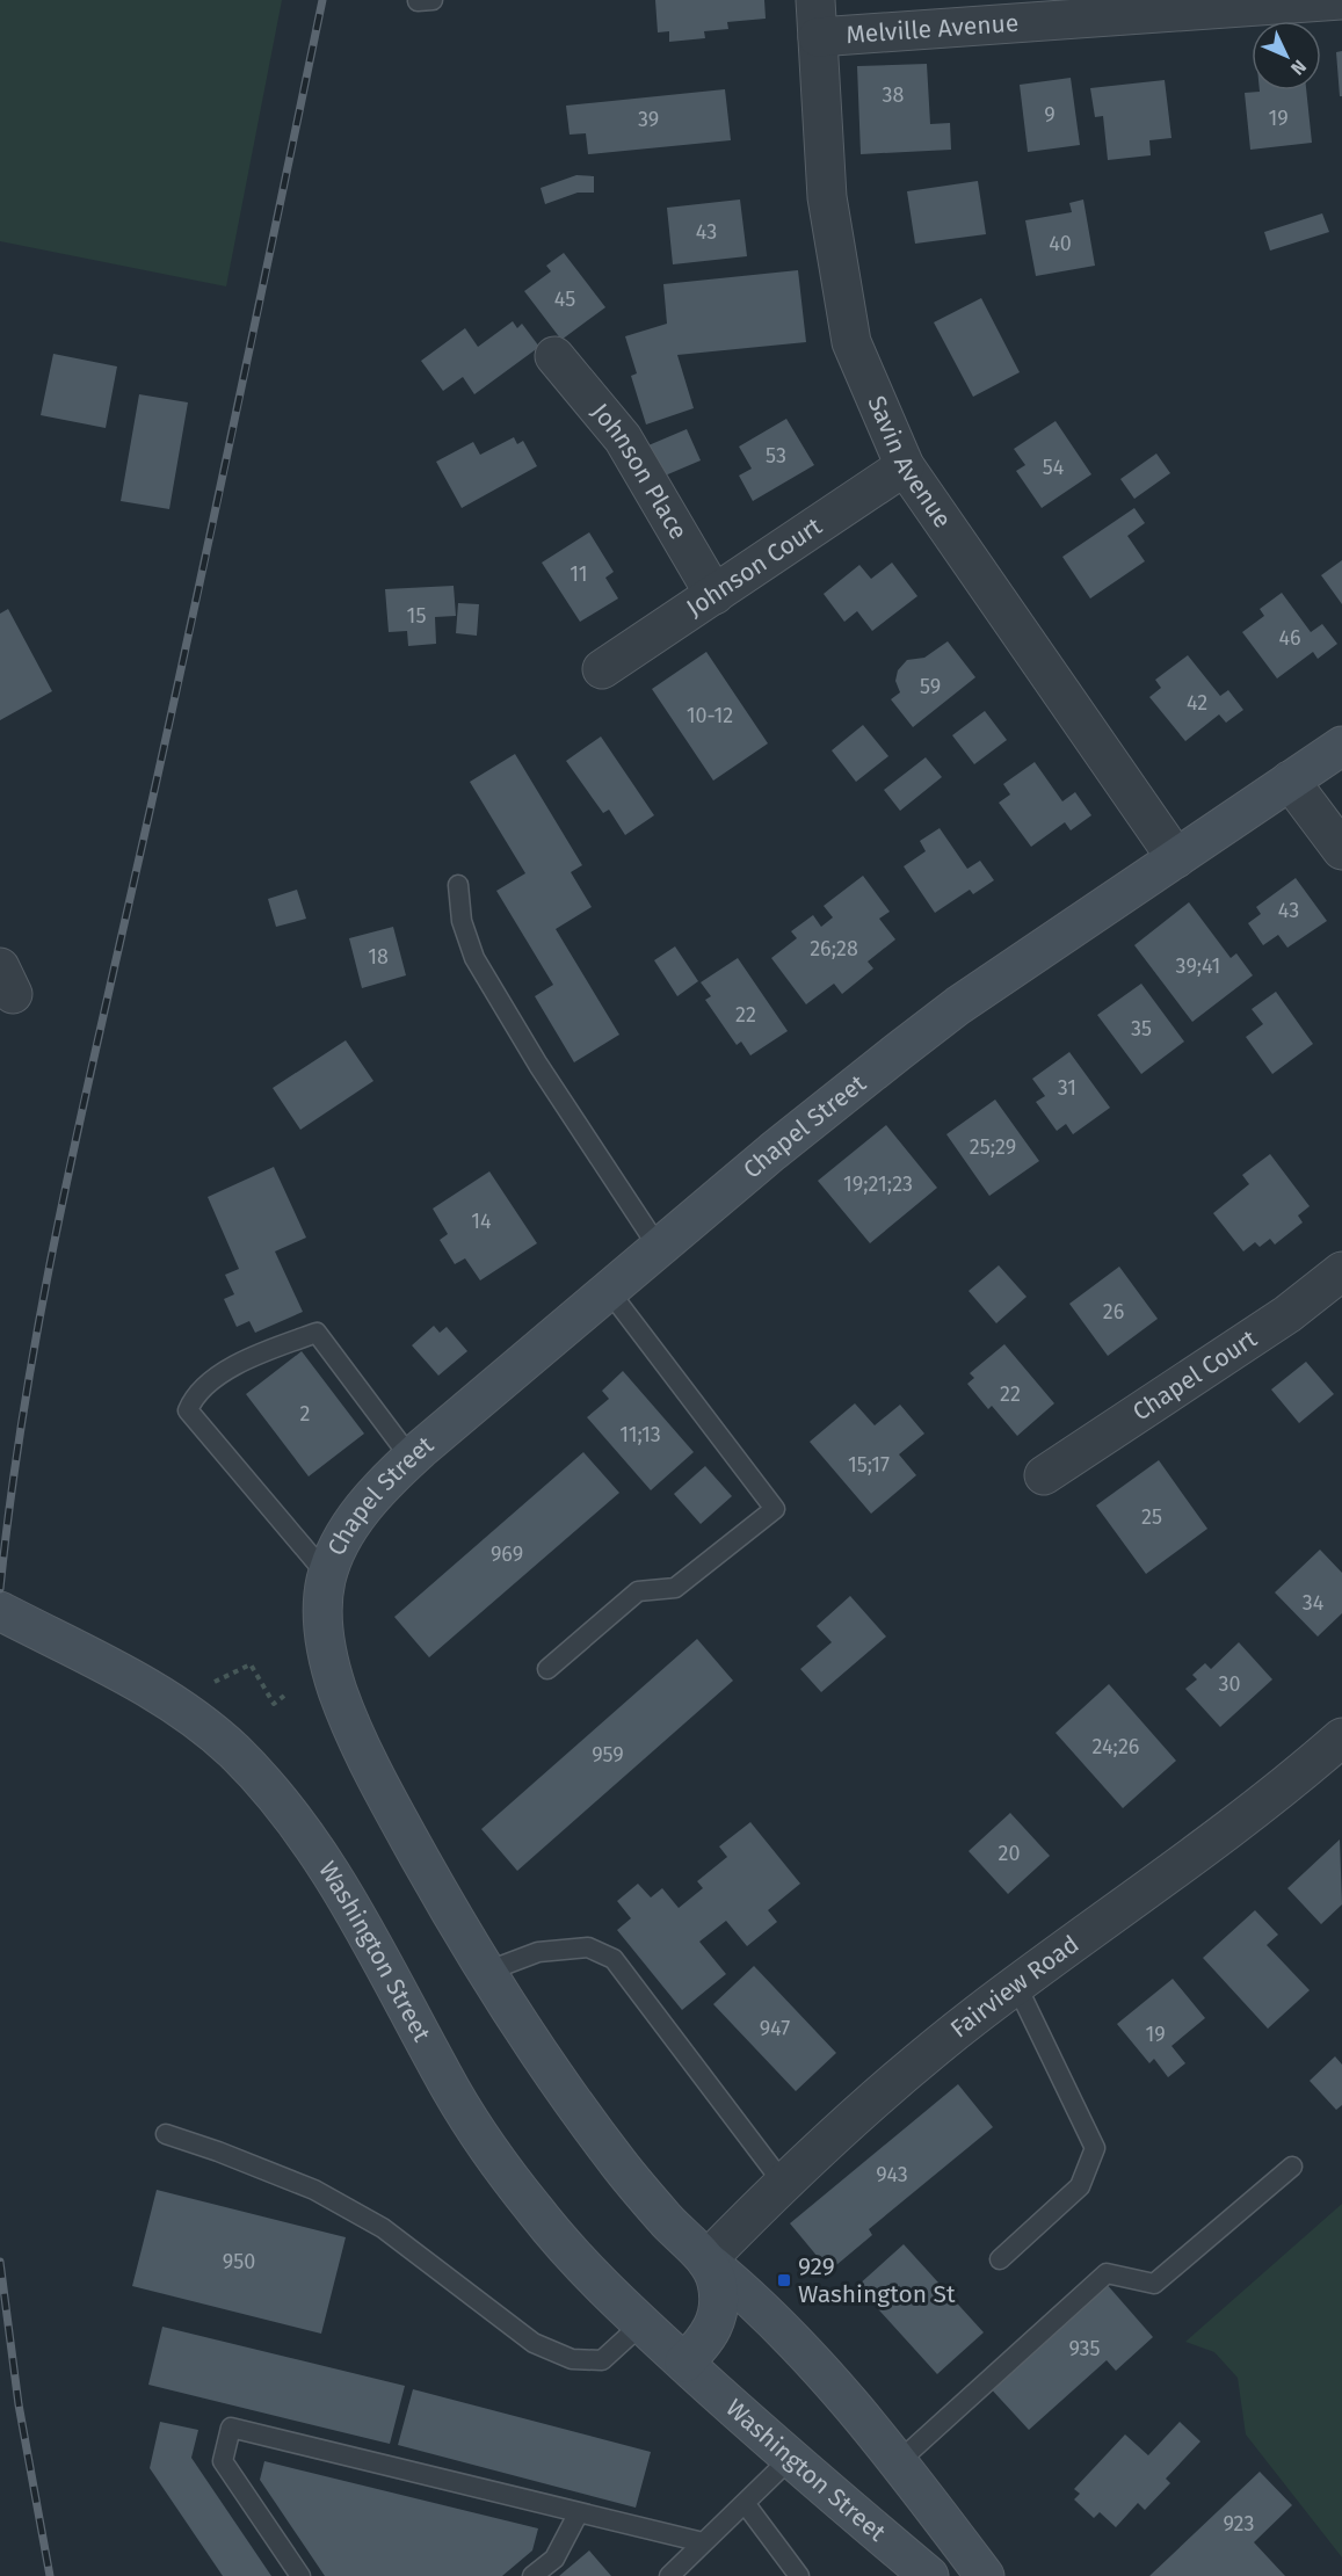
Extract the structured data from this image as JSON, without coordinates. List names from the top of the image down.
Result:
{
  "streets": {
    "main road": ["Chapel Street", "Washington Street"],
    "street": [
      "Melville Avenue",
      "Savin Avenue",
      "Johnson Place",
      "Johnson Court",
      "Chapel Court",
      "Fairview Road"
    ]
  },
  "crossings": [
    ["Melville Avenue", "Savin Avenue"],
    ["Savin Avenue", "Johnson Court"],
    ["Savin Avenue", "Chapel Street"],
    ["Johnson Place", "Johnson Court"]
  ],
  "places": {
    "transit": ["929 Washington St"]
  },
  "house_numbers": [
    "38",
    "9",
    "19",
    "39",
    "43",
    "40",
    "45",
    "53",
    "54",
    "11",
    "15",
    "46",
    "59",
    "42",
    "10-12",
    "43",
    "26;28",
    "18",
    "39;41",
    "22",
    "35",
    "31",
    "25;29",
    "19;21;23",
    "14",
    "26",
    "22",
    "2",
    "11;13",
    "15;17",
    "25",
    "969",
    "34",
    "30",
    "24;26",
    "959",
    "20",
    "947",
    "19",
    "943",
    "950",
    "935",
    "923"
  ],
  "north": "bottom right"
}
